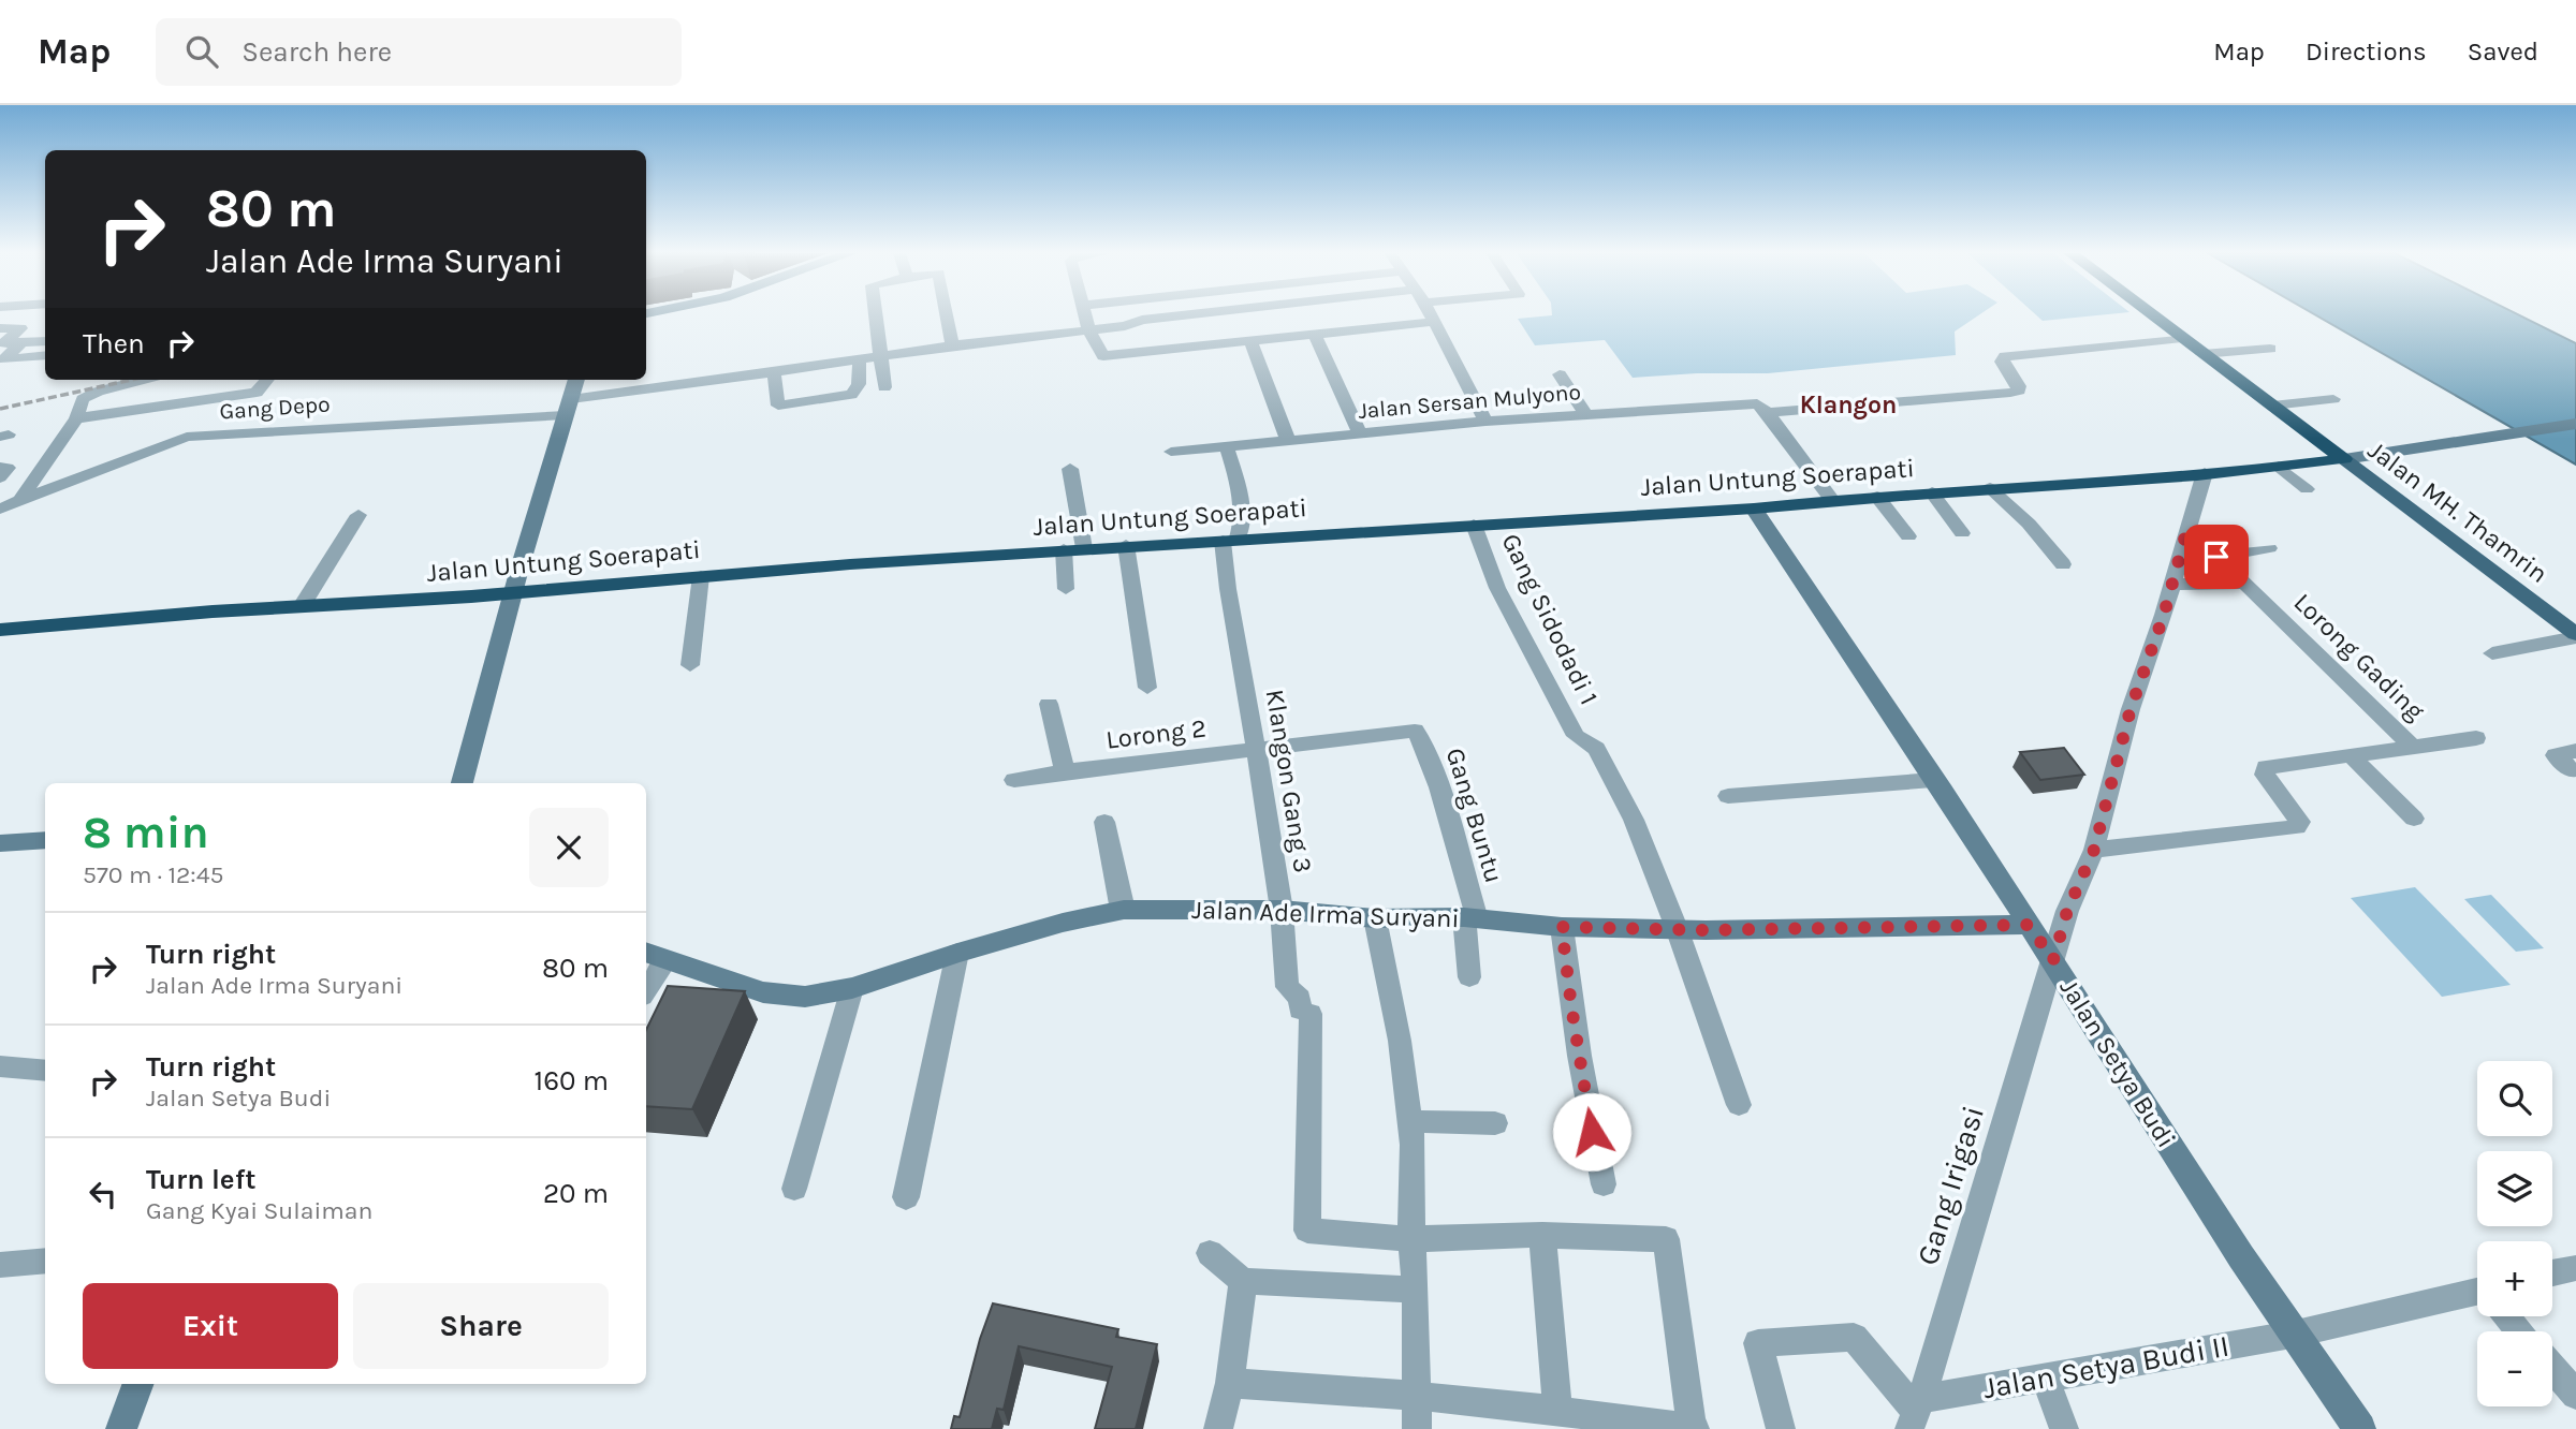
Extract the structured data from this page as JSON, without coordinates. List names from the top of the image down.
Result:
{
  "streets": {
    "highway": ["Jalan Untung Soerapati"],
    "main road": ["Jalan MH. Thamrin"],
    "street": [
      "Jalan Sersan Mulyono",
      "Gang Depo",
      "Gang Sidodadi 1",
      "Lorong Gading",
      "Lorong 2",
      "Klangon Gang 3",
      "Gang Buntu",
      "Jalan Ade Irma Suryani",
      "Jalan Setya Budi",
      "Gang Irigasi",
      "Jalan Setya Budi II"
    ]
  },
  "crossings": [
    ["Jalan Sersan Mulyono", "Klangon Gang 3"],
    ["Jalan Untung Soerapati", "Jalan MH. Thamrin"],
    ["Jalan Untung Soerapati", "Gang Sidodadi 1"],
    ["Jalan Untung Soerapati", "Klangon Gang 3"],
    ["Jalan Untung Soerapati", "Jalan Setya Budi"],
    ["Jalan Untung Soerapati", "Gang Irigasi"],
    ["Gang Sidodadi 1", "Jalan Ade Irma Suryani"],
    ["Lorong Gading", "Gang Irigasi"],
    ["Lorong 2", "Klangon Gang 3"],
    ["Lorong 2", "Gang Buntu"],
    ["Klangon Gang 3", "Jalan Ade Irma Suryani"],
    ["Gang Buntu", "Jalan Ade Irma Suryani"],
    ["Jalan Ade Irma Suryani", "Jalan Setya Budi"],
    ["Jalan Setya Budi", "Gang Irigasi"],
    ["Jalan Setya Budi", "Jalan Setya Budi II"],
    ["Gang Irigasi", "Jalan Setya Budi II"]
  ],
  "districts": ["Klangon"],
  "page": {
    "header": "Map",
    "search": "Search here",
    "nav": ["Map", "Directions", "Saved"],
    "turn": ["80 m", "Jalan Ade Irma Suryani"],
    "then": "Then",
    "heading": ["8 min", "570 m · 12:45"],
    "list": [
      {
        "name": "Turn right",
        "note": "Jalan Ade Irma Suryani",
        "value": "80 m"
      },
      {
        "name": "Turn right",
        "note": "Jalan Setya Budi",
        "value": "160 m"
      },
      {
        "name": "Turn left",
        "note": "Gang Kyai Sulaiman",
        "value": "20 m"
      }
    ],
    "map_buttons": ["+", "−"],
    "buttons": ["Exit", "Share"]
  }
}
